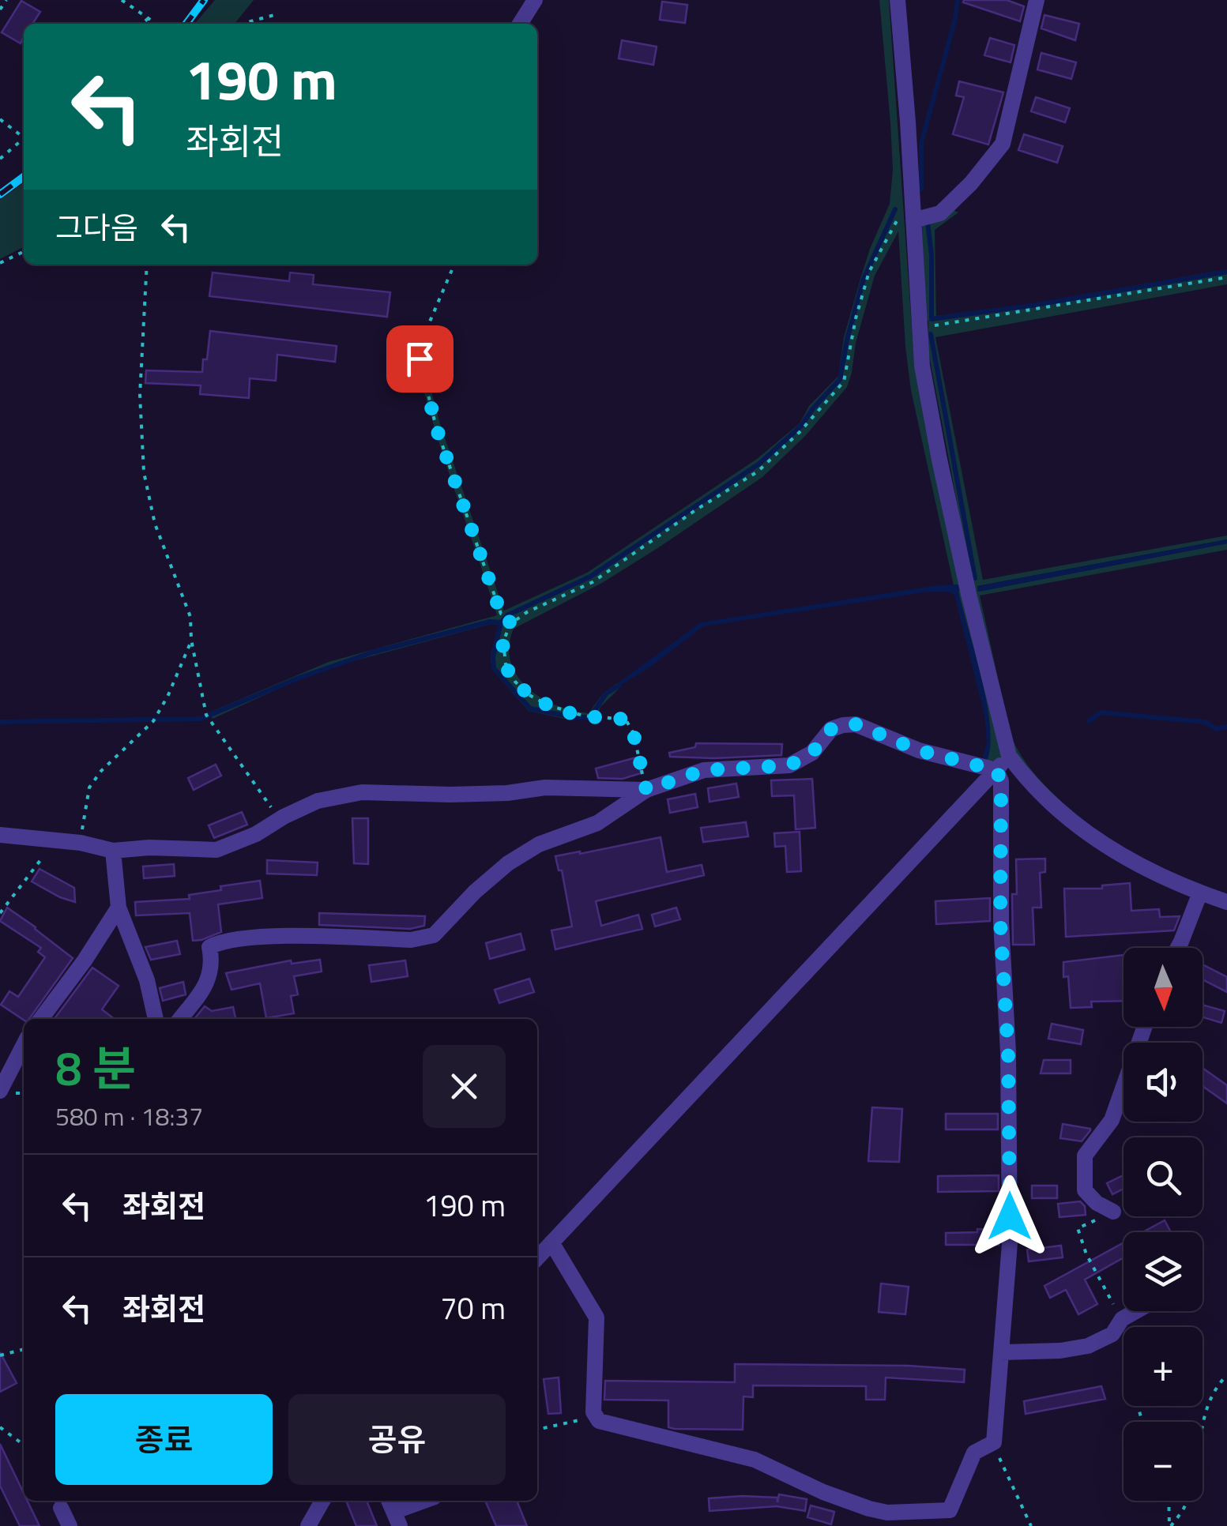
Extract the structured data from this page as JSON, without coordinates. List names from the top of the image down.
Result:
{
  "north": "bottom",
  "page": {
    "turn": ["190 m", "좌회전"],
    "then": "그다음",
    "map_buttons": ["+", "−"],
    "heading": ["8 분", "580 m · 18:37"],
    "list": [
      {
        "name": "좌회전",
        "value": "190 m"
      },
      {
        "name": "좌회전",
        "value": "70 m"
      }
    ],
    "buttons": ["종료", "공유"]
  }
}
